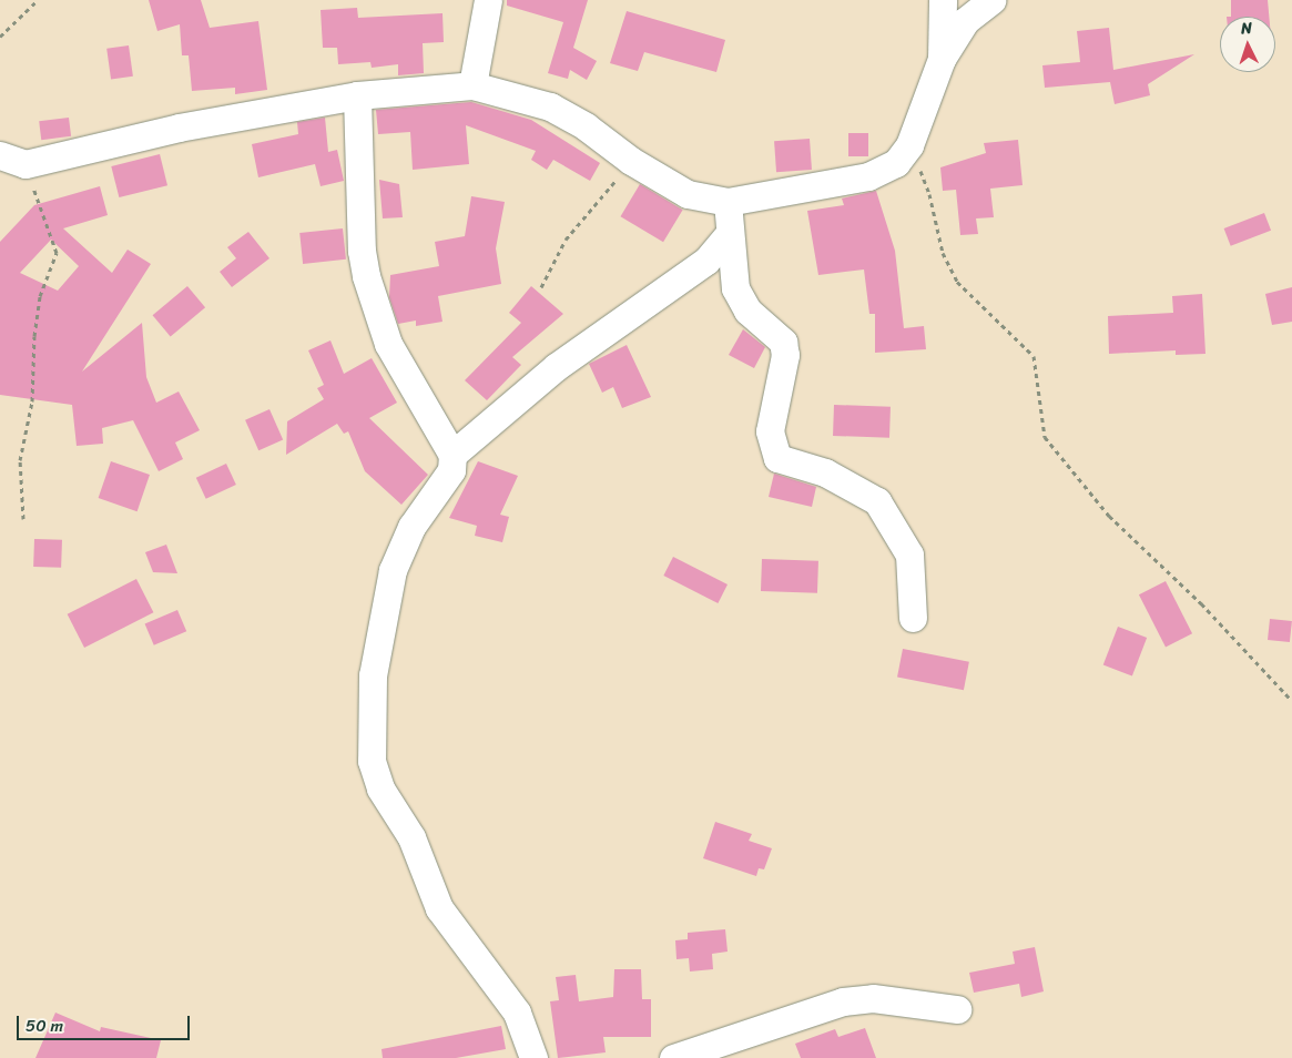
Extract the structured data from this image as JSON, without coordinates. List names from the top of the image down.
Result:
{
  "scale_bar": "50 m",
  "north": "top"
}
